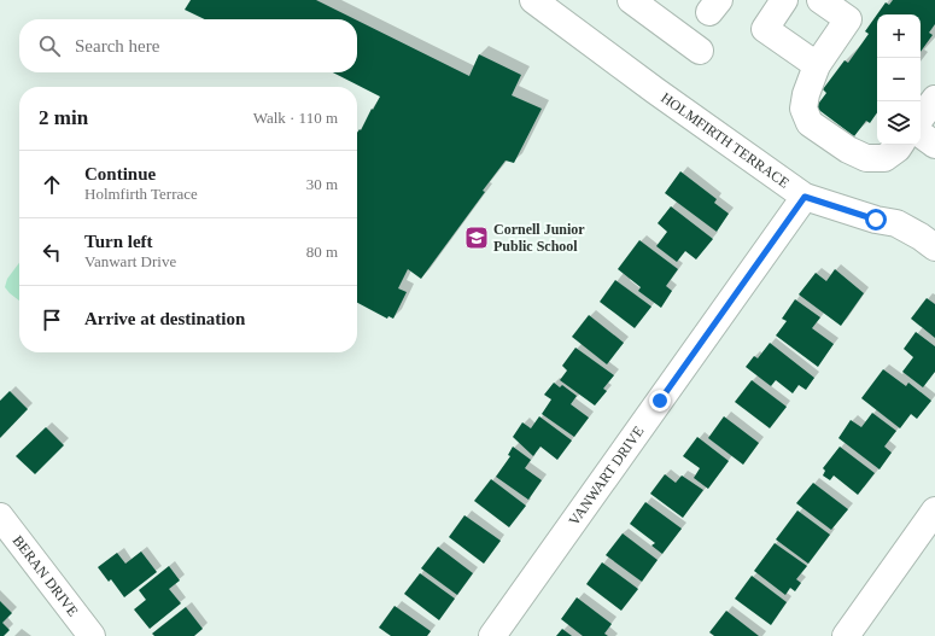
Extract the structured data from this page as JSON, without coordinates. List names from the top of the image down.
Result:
{
  "streets": {
    "street": ["HOLMFIRTH TERRACE", "VANWART DRIVE", "BERAN DRIVE"]
  },
  "crossings": [
    ["HOLMFIRTH TERRACE", "VANWART DRIVE"]
  ],
  "places": {
    "school or university": ["Cornell Junior Public School"]
  },
  "page": {
    "map_buttons": ["+", "−"],
    "search": "Search here",
    "heading": ["2 min", "Walk · 110 m"],
    "list": [
      ["Continue", "Holmfirth Terrace", "30 m"],
      ["Turn left", "Vanwart Drive", "80 m"],
      "Arrive at destination"
    ]
  }
}
